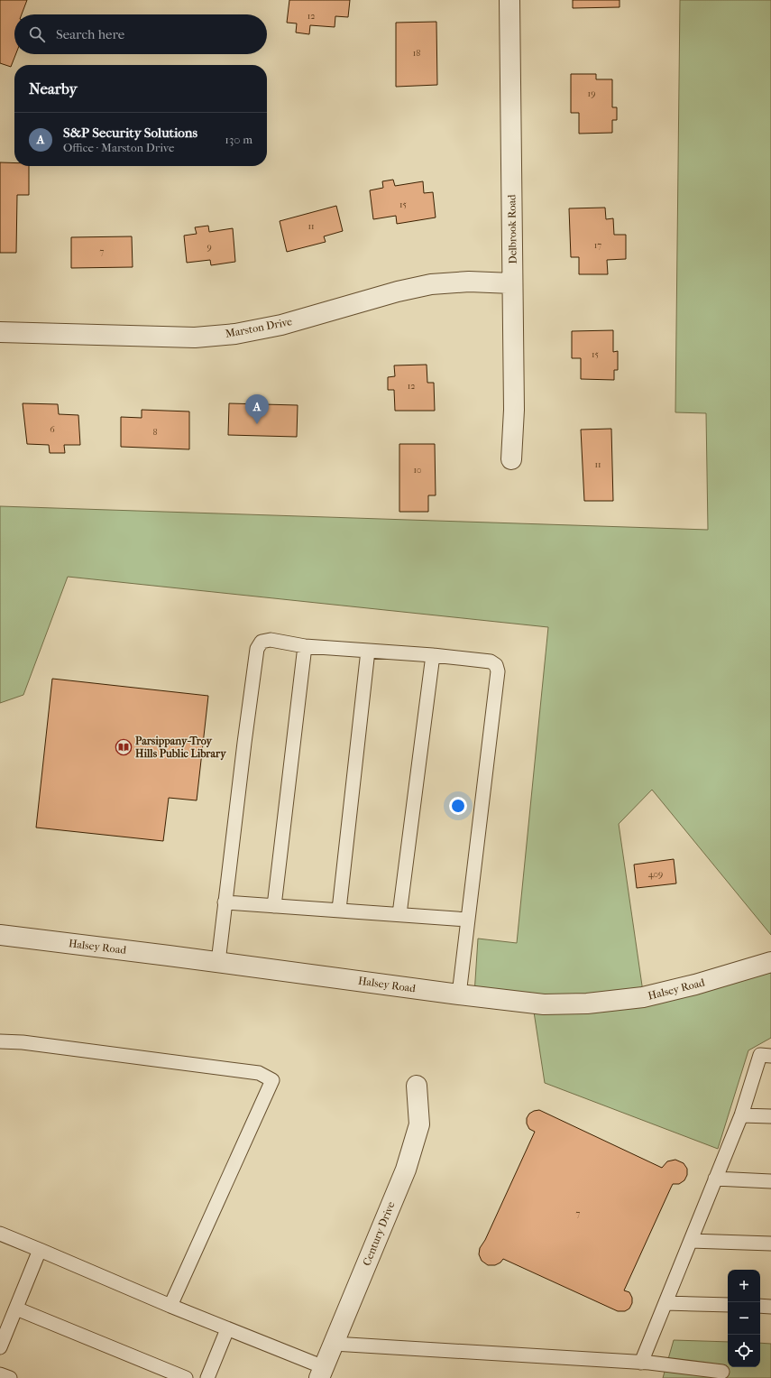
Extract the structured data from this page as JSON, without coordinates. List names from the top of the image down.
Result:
{
  "streets": {
    "street": [
      "Delbrook Road",
      "Marston Drive",
      "Halsey Road",
      "Century Drive"
    ]
  },
  "crossings": [
    ["Delbrook Road", "Marston Drive"]
  ],
  "places": {
    "library": ["Parsippany-Troy Hills Public Library"]
  },
  "house_numbers": [
    "12",
    "18",
    "19",
    "15",
    "11",
    "17",
    "9",
    "7",
    "15",
    "12",
    "6",
    "8",
    "11",
    "10",
    "409",
    "7"
  ],
  "page": {
    "search": "Search here",
    "heading": "Nearby",
    "list": [
      {
        "mark": "A",
        "name": "S&P Security Solutions",
        "note": "Office · Marston Drive",
        "value": "130 m"
      }
    ],
    "pins": "A",
    "map_buttons": ["+", "−"]
  }
}
